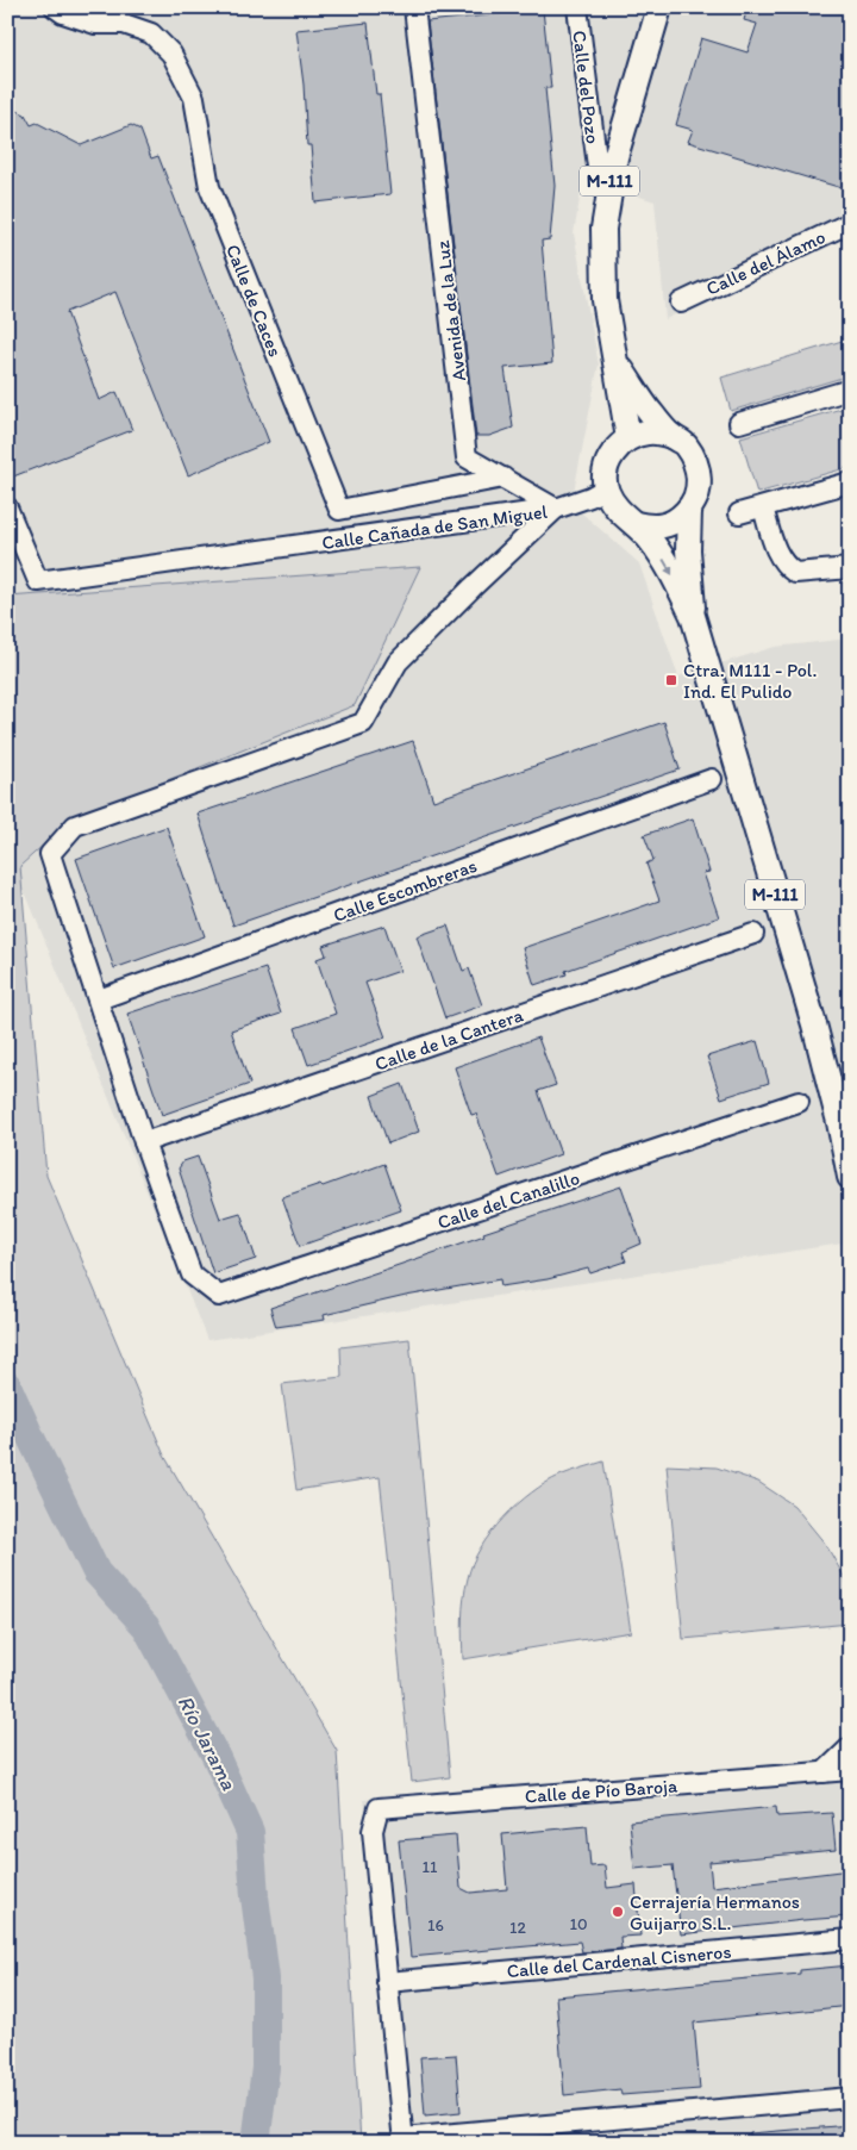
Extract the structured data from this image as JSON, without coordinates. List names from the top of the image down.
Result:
{
  "streets": {
    "main road": ["M-111"],
    "street": [
      "Calle del Pozo",
      "Calle del Álamo",
      "Calle de Caces",
      "Avenida de la Luz",
      "Calle Cañada de San Miguel",
      "Calle Escombreras",
      "Calle de la Cantera",
      "Calle del Canalillo",
      "Calle de Pío Baroja",
      "Calle del Cardenal Cisneros"
    ]
  },
  "crossings": [
    ["Calle de Caces", "Avenida de la Luz"],
    ["Avenida de la Luz", "Calle Cañada de San Miguel"],
    ["Calle Cañada de San Miguel", "Calle Escombreras"],
    ["Calle de la Cantera", "Calle del Canalillo"],
    ["Calle de Pío Baroja", "Calle del Cardenal Cisneros"]
  ],
  "water": ["Río Jarama"],
  "places": {
    "transit": ["Ctra. M111 - Pol. Ind. El Pulido"],
    "other": ["Cerrajería Hermanos Guijarro S.L."]
  },
  "house_numbers": [
    "11",
    "10",
    "16",
    "12"
  ]
}
